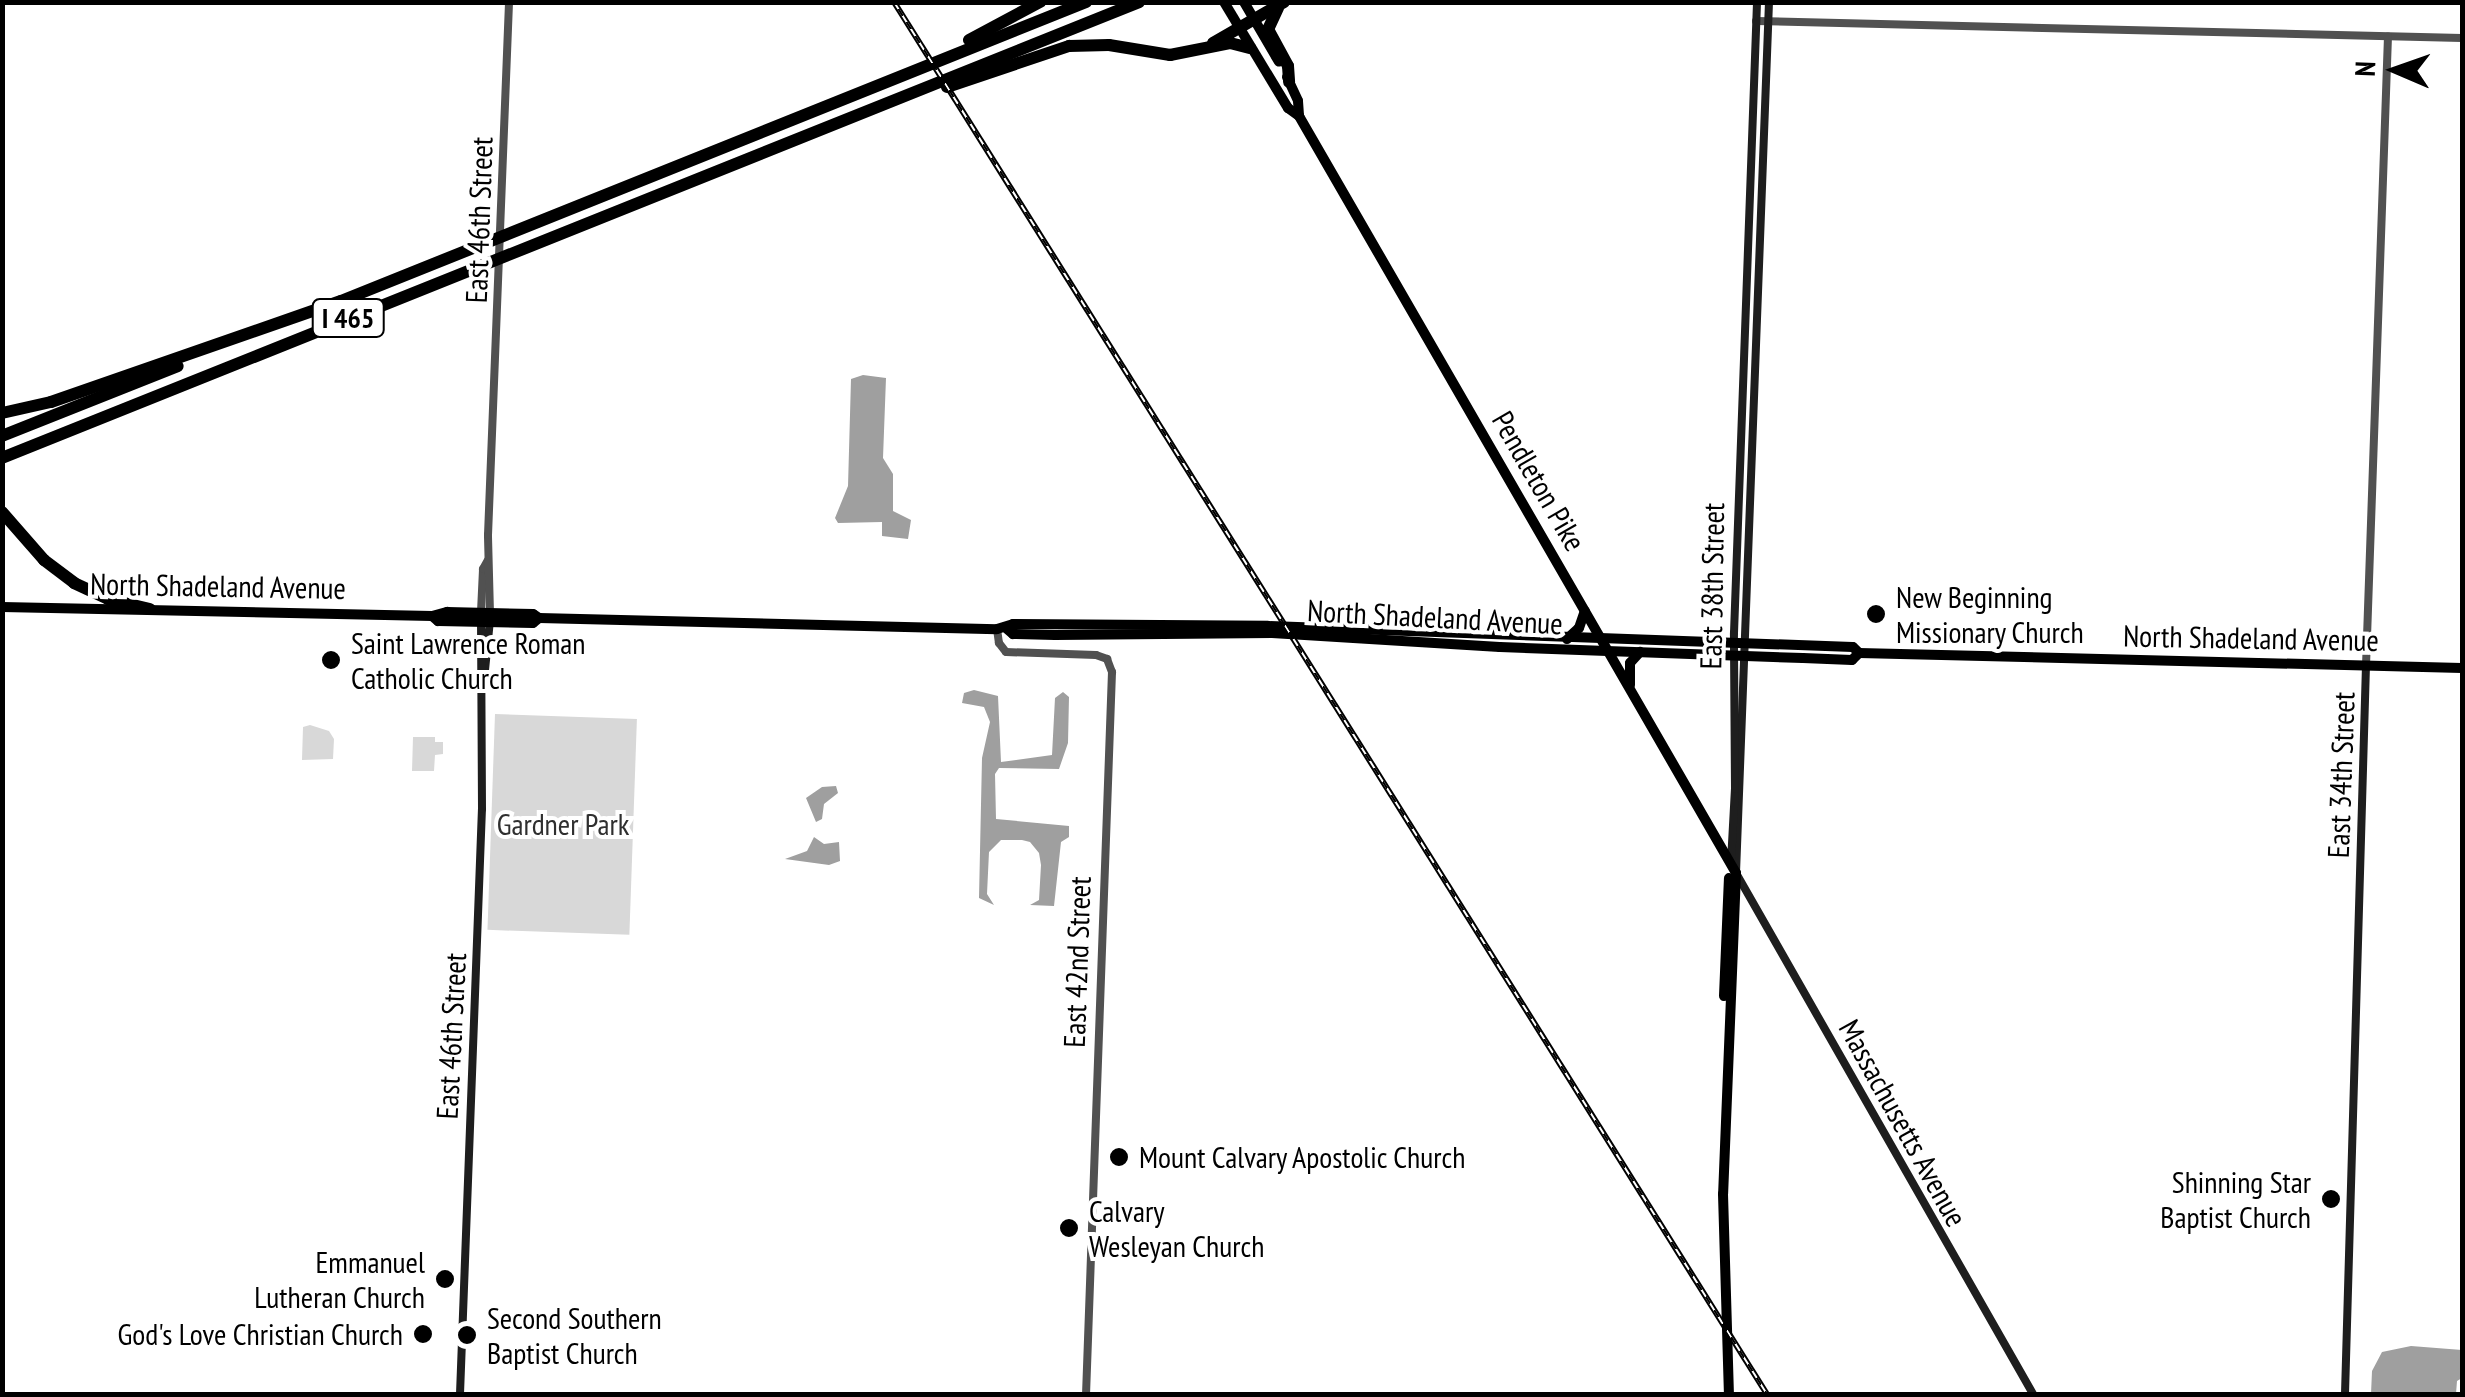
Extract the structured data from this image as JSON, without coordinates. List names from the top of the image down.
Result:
{
  "streets": {
    "highway": ["I 465"],
    "main road": [
      "East 46th Street",
      "Pendleton Pike",
      "North Shadeland Avenue",
      "East 38th Street",
      "East 34th Street",
      "Massachusetts Avenue"
    ],
    "street": ["East 42nd Street"]
  },
  "crossings": [
    ["East 46th Street", "North Shadeland Avenue"],
    ["Pendleton Pike", "North Shadeland Avenue"],
    ["Pendleton Pike", "East 38th Street"],
    ["Pendleton Pike", "Massachusetts Avenue"],
    ["North Shadeland Avenue", "East 38th Street"],
    ["North Shadeland Avenue", "East 34th Street"],
    ["North Shadeland Avenue", "East 42nd Street"],
    ["East 38th Street", "Massachusetts Avenue"]
  ],
  "parks": ["Gardner Park"],
  "places": [
    "New Beginning Missionary Church",
    "Saint Lawrence Roman Catholic Church",
    "Mount Calvary Apostolic Church",
    "Shinning Star Baptist Church",
    "Calvary Wesleyan Church",
    "Emmanuel Lutheran Church",
    "God's Love Christian Church",
    "Second Southern Baptist Church"
  ],
  "north": "left"
}
